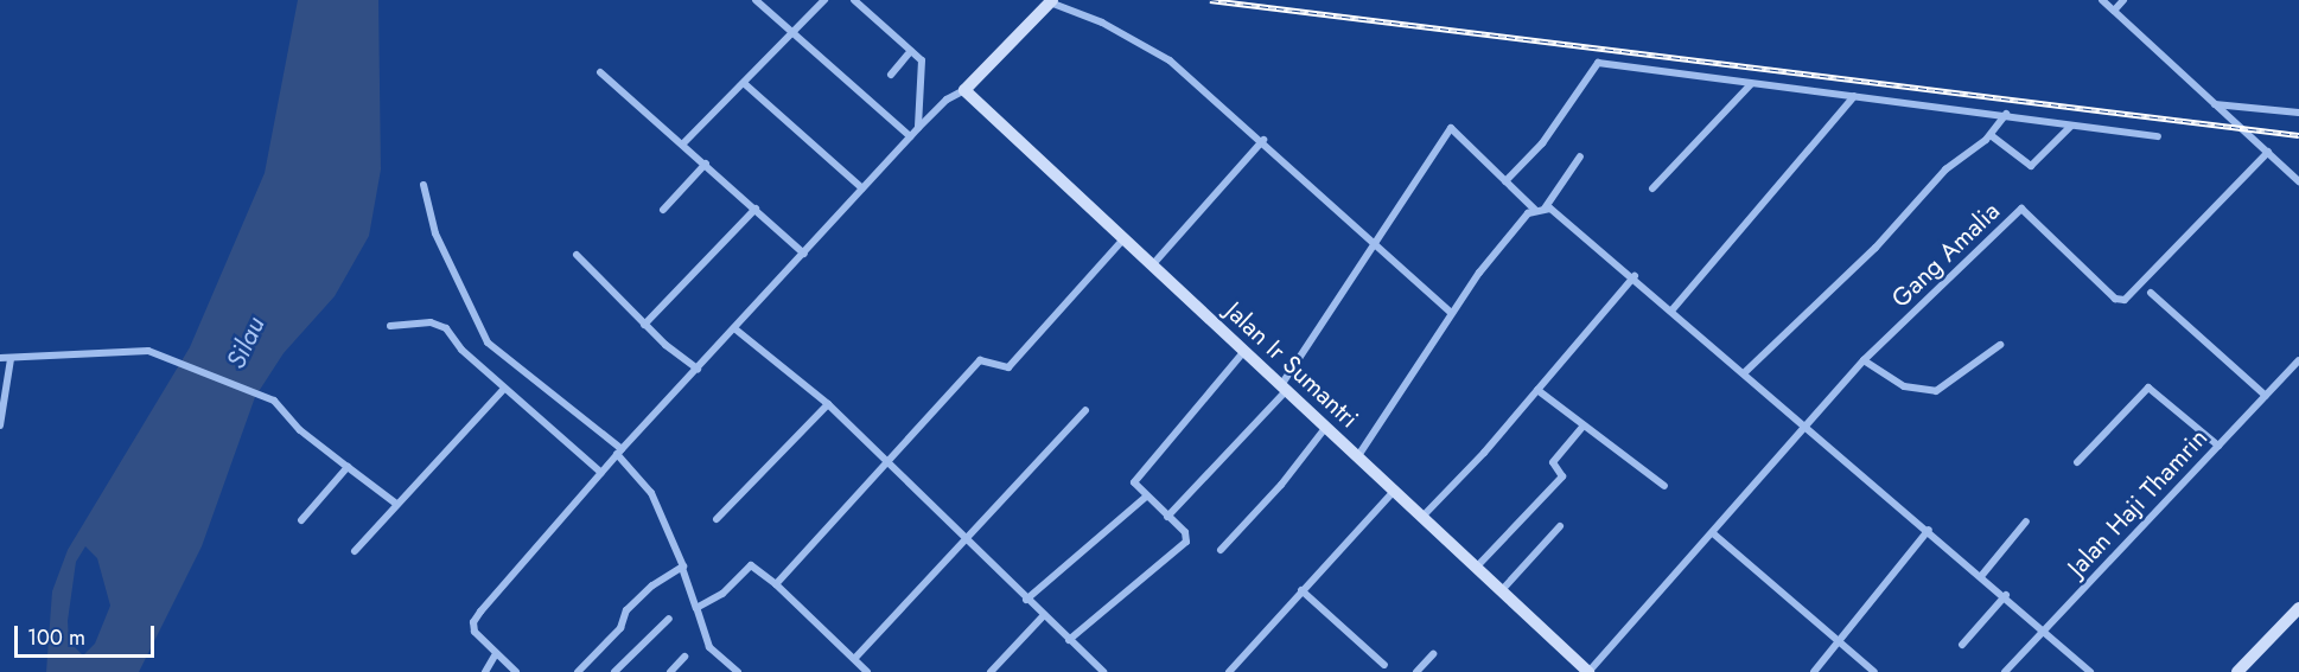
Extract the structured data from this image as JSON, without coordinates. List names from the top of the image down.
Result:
{
  "streets": {
    "main road": ["Jalan Ir Sumantri"],
    "street": ["Gang Amalia", "Jalan Haji Thamrin"]
  },
  "crossings": [
    ["Gang Amalia", "Jalan Ir Sumantri"]
  ],
  "water": ["Silau"],
  "scale_bar": "100 m"
}
